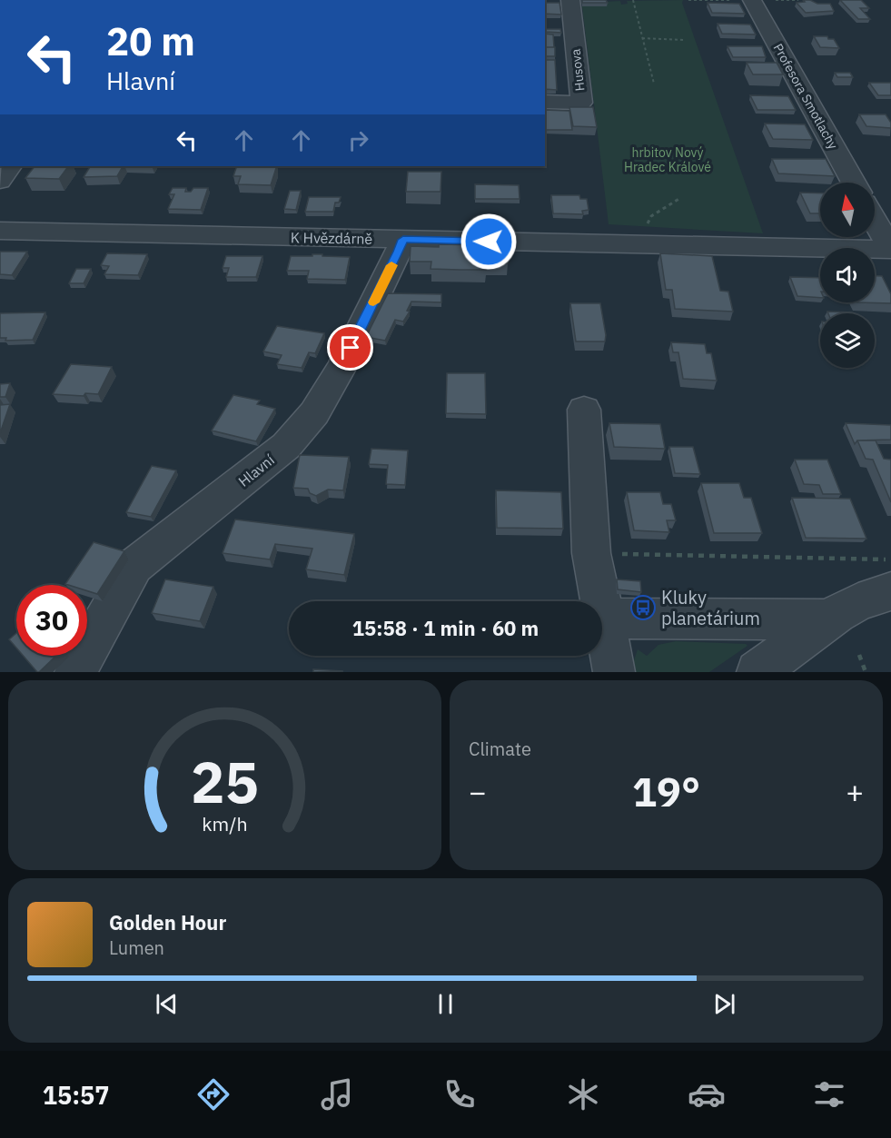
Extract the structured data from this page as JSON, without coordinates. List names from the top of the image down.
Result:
{
  "streets": {
    "street": [
      "Husova",
      "Profesora Smotlachy",
      "K Hvězdárně",
      "Hlavní"
    ]
  },
  "crossings": [
    ["K Hvězdárně", "Hlavní"]
  ],
  "parks": ["hrbitov Nový Hradec Králové"],
  "places": {
    "bus stop": ["Kluky planetárium"]
  },
  "north": "top",
  "page": {
    "turn": ["20 m", "Hlavní"],
    "limit": "30",
    "trip": "15:58 · 1 min · 60 m",
    "tile": "Climate",
    "heat": ["−", "19°", "+"],
    "song": ["Golden Hour", "Lumen"],
    "tabs": "15:57",
    "gauge": ["25", "km/h"]
  }
}
